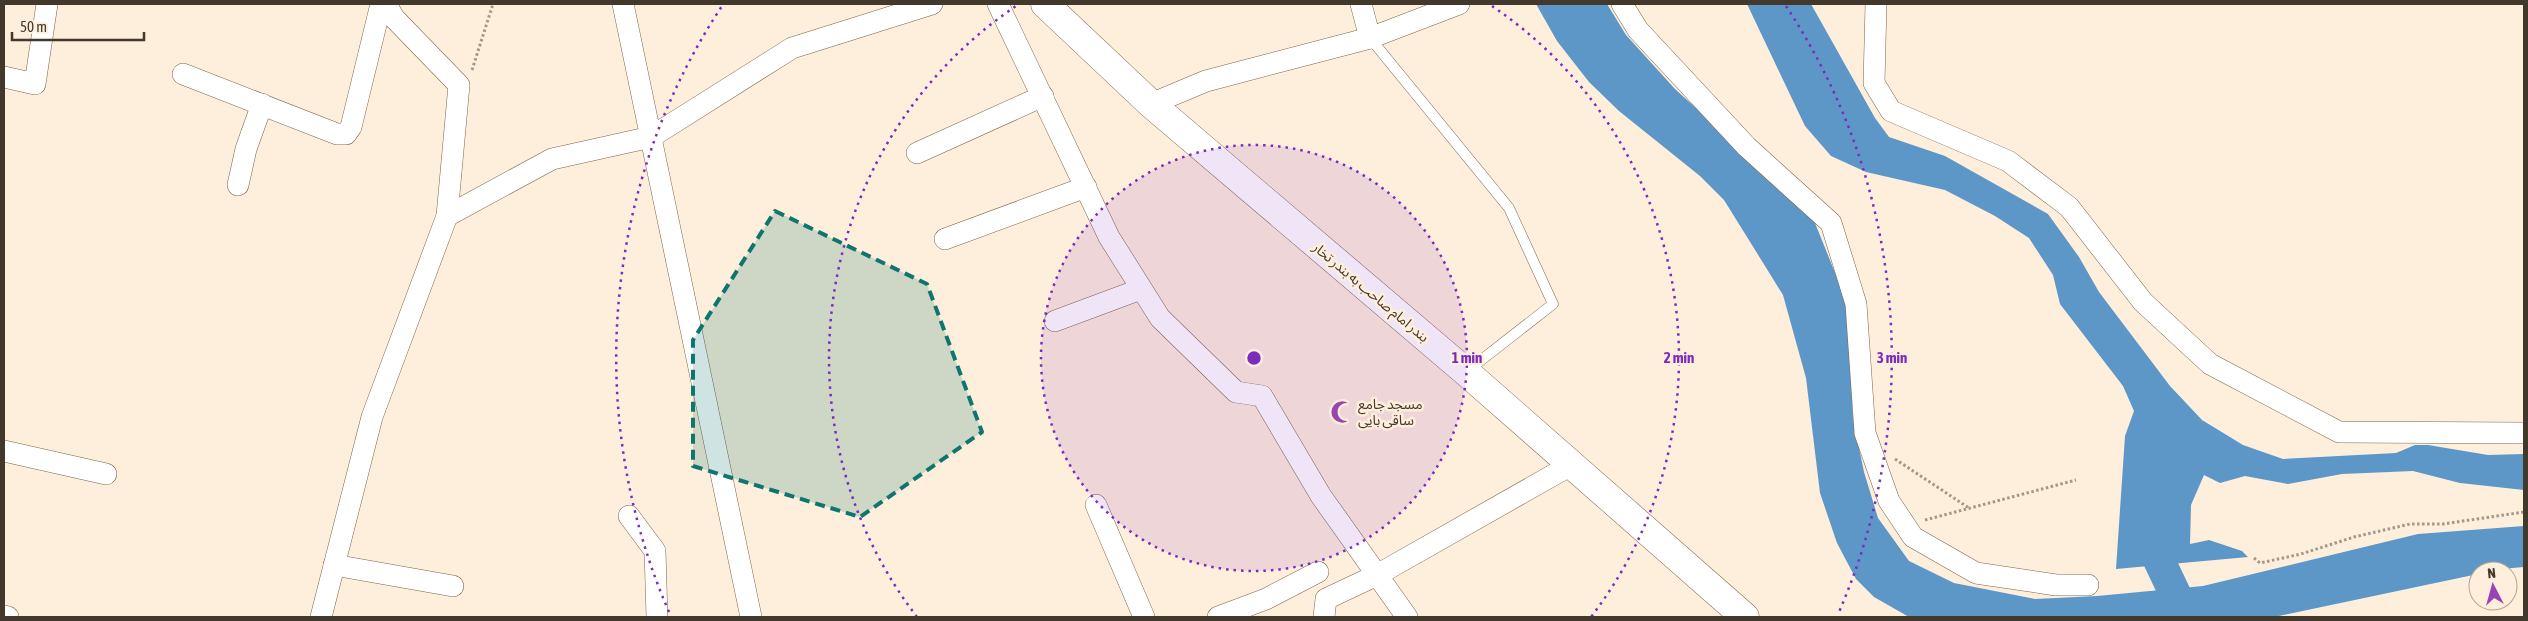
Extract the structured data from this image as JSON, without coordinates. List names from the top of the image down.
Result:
{
  "streets": {
    "main road": ["بندر امام صاحب به بندر تخار"]
  },
  "places": {
    "mosque": ["مسجد جامع ساقی بایی"]
  },
  "scale_bar": "50 m",
  "north": "top",
  "rings": ["1 min", "2 min", "3 min"]
}
